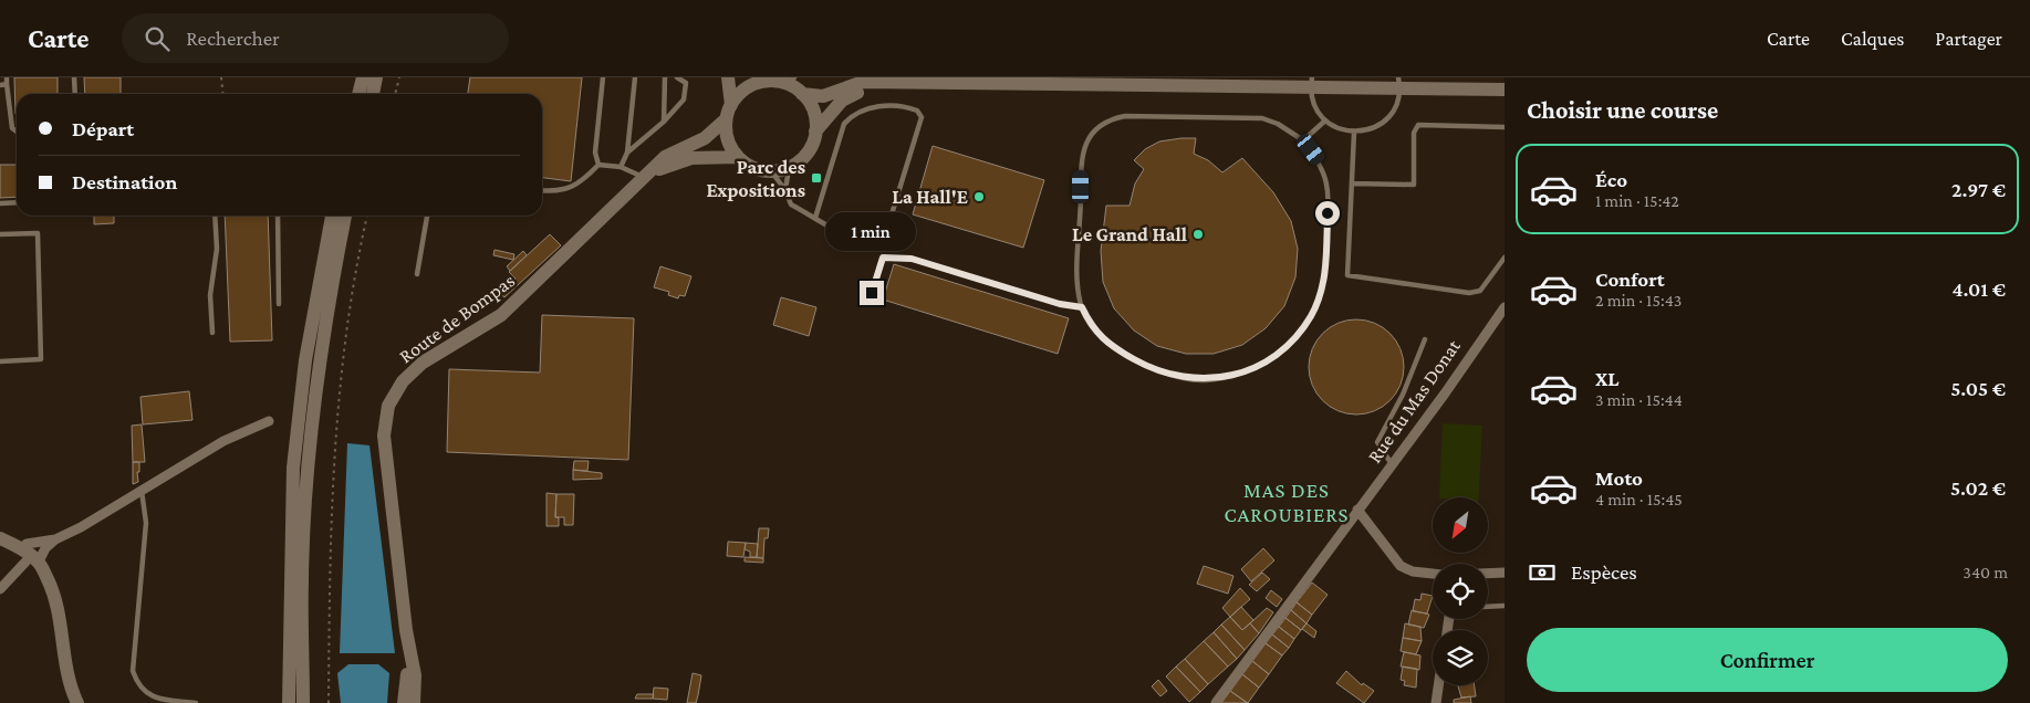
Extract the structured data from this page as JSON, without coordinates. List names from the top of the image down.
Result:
{
  "streets": {
    "main road": ["Route de Bompas"],
    "street": ["Rue du Mas Donat"]
  },
  "districts": ["MAS DES CAROUBIERS"],
  "places": {
    "transit": ["Parc des Expositions"],
    "other": ["La Hall'E", "Le Grand Hall"]
  },
  "north": "bottom left",
  "page": {
    "header": "Carte",
    "search": "Rechercher",
    "nav": ["Carte", "Calques", "Partager"],
    "heading": "Choisir une course",
    "banner": ["Départ", "Destination"],
    "list": [
      {
        "name": "Éco",
        "note": "1 min · 15:42",
        "value": "2.97 €"
      },
      {
        "name": "Confort",
        "note": "2 min · 15:43",
        "value": "4.01 €"
      },
      {
        "name": "XL",
        "note": "3 min · 15:44",
        "value": "5.05 €"
      },
      {
        "name": "Moto",
        "note": "4 min · 15:45",
        "value": "5.02 €"
      }
    ],
    "bubble": "1 min",
    "pay": ["Espèces", "340 m"],
    "buttons": "Confirmer"
  }
}
